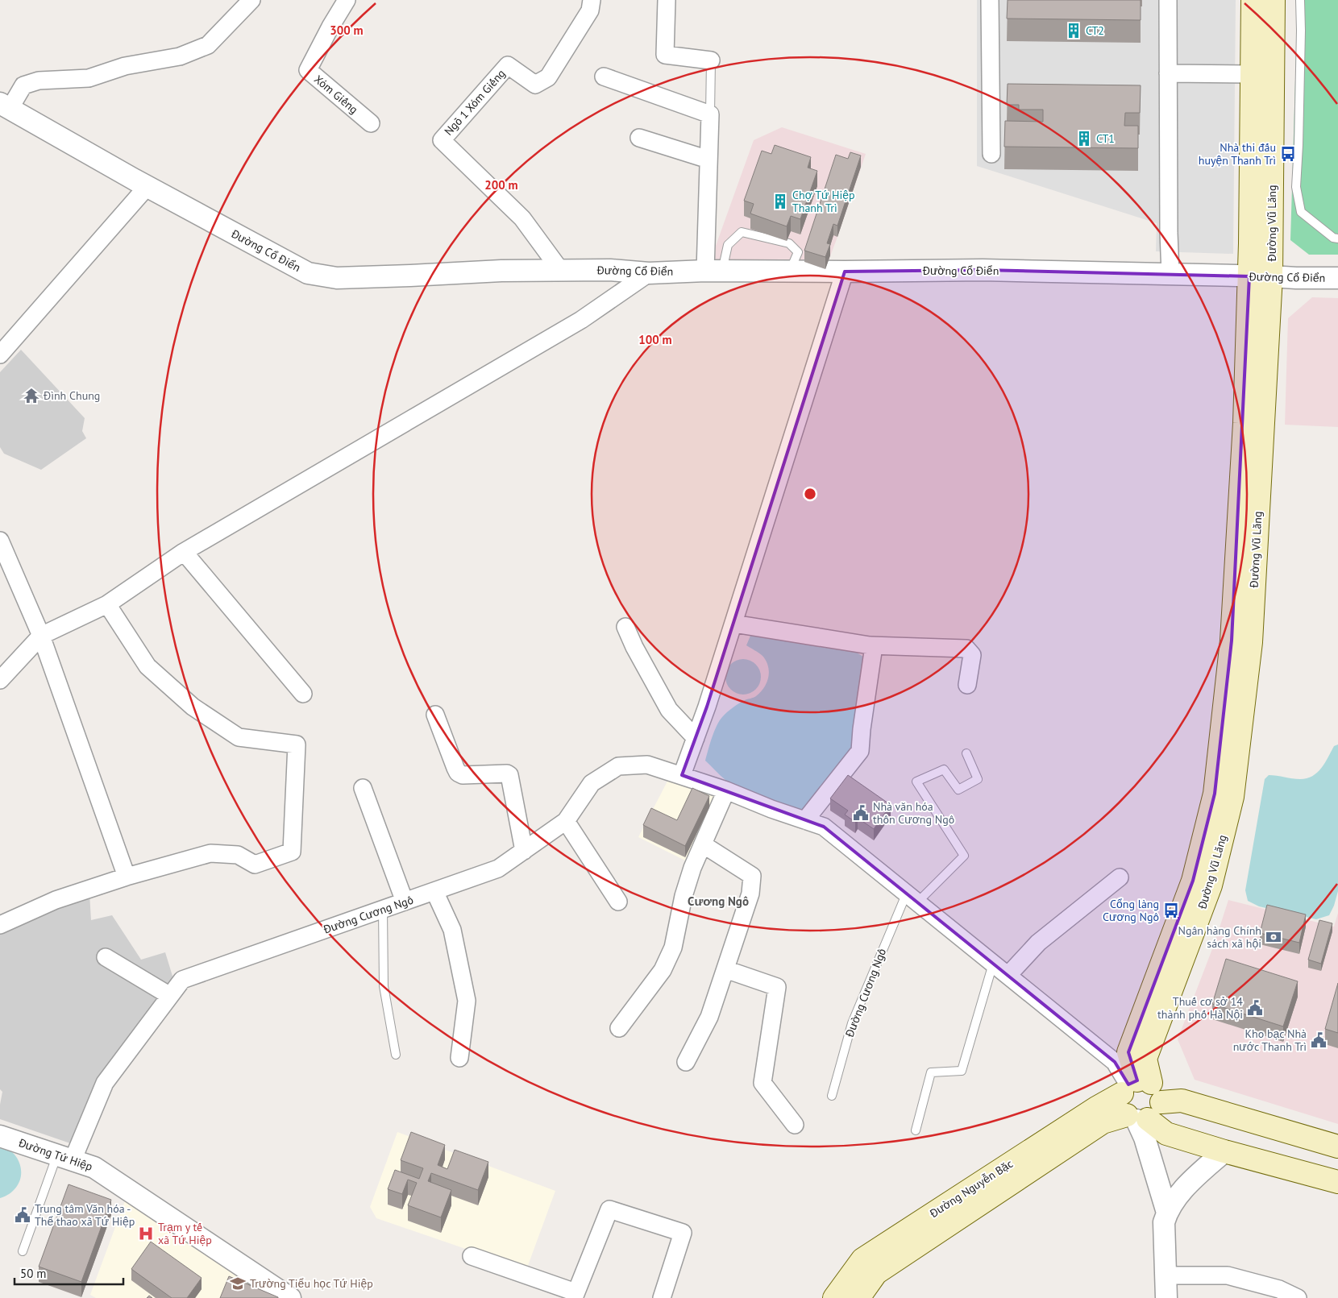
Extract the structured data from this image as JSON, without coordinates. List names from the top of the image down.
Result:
{
  "streets": {
    "main road": ["Đường Vũ Lăng", "Đường Nguyễn Bặc"],
    "street": [
      "Xóm Giếng",
      "Ngõ 1 Xóm Giếng",
      "Đường Cổ Điển",
      "Đường Cương Ngô",
      "Đường Tứ Hiệp"
    ]
  },
  "crossings": [
    ["Ngõ 1 Xóm Giếng", "Đường Cổ Điển"],
    ["Đường Vũ Lăng", "Đường Cổ Điển"],
    ["Đường Vũ Lăng", "Đường Cương Ngô"],
    ["Đường Vũ Lăng", "Đường Nguyễn Bặc"],
    ["Đường Cương Ngô", "Đường Tứ Hiệp"],
    ["Đường Cương Ngô", "Đường Nguyễn Bặc"]
  ],
  "districts": ["Cương Ngô"],
  "places": {
    "building": ["CT2", "CT1", "Chợ Tứ Hiệp Thanh Trì"],
    "bus stop": ["Nhà thi đấu huyện Thanh Trì", "Cổng làng Cương Ngô"],
    "temple": ["Đình Chung"],
    "public building": [
      "Nhà văn hóa thôn Cương Ngô",
      "Thuế cơ sở 14 thành phố Hà Nội",
      "Kho bạc Nhà nước Thanh Trì",
      "Trung tâm Văn hóa - Thể thao xã Tứ Hiệp"
    ],
    "bank": ["Ngân hàng Chính sách xã hội"],
    "hospital": ["Trạm y tế xã Tứ Hiệp"],
    "school or university": ["Trường Tiểu học Tứ Hiệp"]
  },
  "scale_bar": "50 m",
  "rings": ["300 m", "200 m", "100 m"]
}
